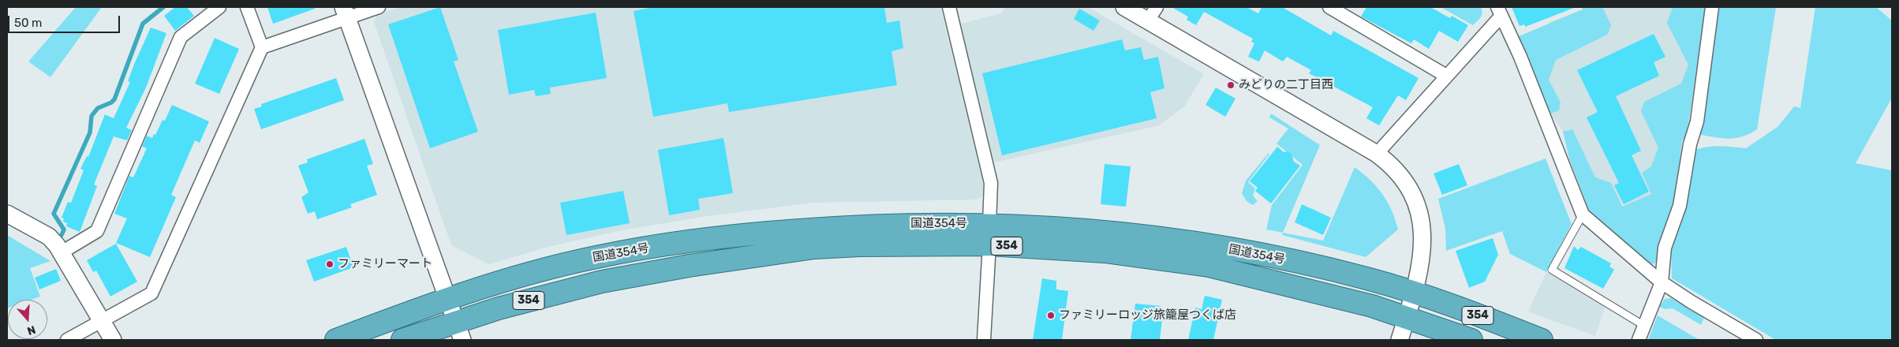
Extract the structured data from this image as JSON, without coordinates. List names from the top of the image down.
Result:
{
  "streets": {
    "highway": ["国道354号", "354"]
  },
  "places": ["みどりの二丁目西", "ファミリーマート", "ファミリーロッジ旅籠屋つくば店"],
  "scale_bar": "50 m",
  "north": "bottom"
}
